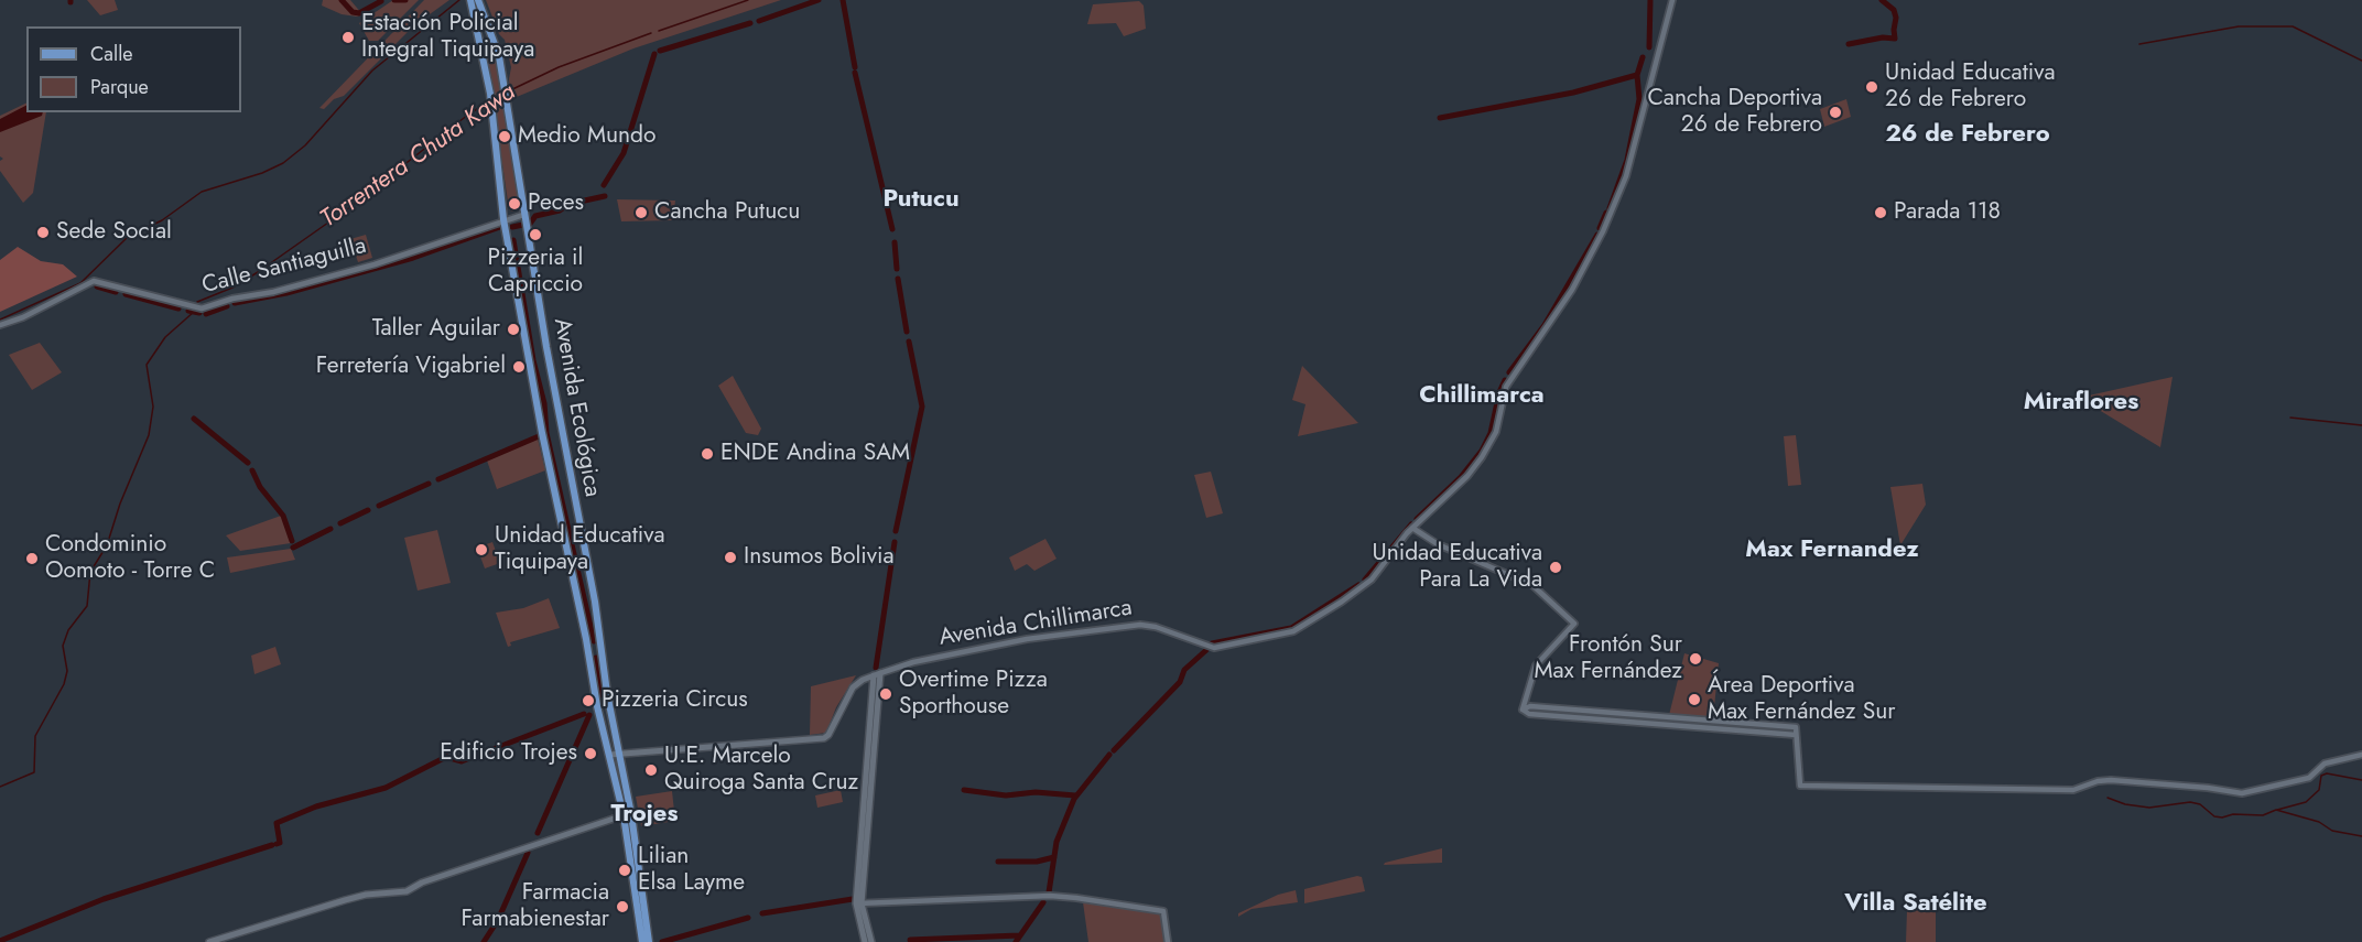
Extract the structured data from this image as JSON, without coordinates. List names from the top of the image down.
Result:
{
  "streets": {
    "main road": ["Avenida Ecológica", "Avenida Chillimarca"],
    "street": ["Calle Santiaguilla"]
  },
  "crossings": [
    ["Calle Santiaguilla", "Avenida Ecológica"],
    ["Avenida Ecológica", "Avenida Chillimarca"]
  ],
  "districts": [
    "26 de Febrero",
    "Putucu",
    "Chillimarca",
    "Miraflores",
    "Max Fernandez",
    "Trojes",
    "Villa Satélite"
  ],
  "water": ["Torrentera Chuta Kawa"],
  "places": [
    "Estación Policial Integral Tiquipaya",
    "Unidad Educativa 26 de Febrero",
    "Cancha Deportiva 26 de Febrero",
    "Medio Mundo",
    "Peces",
    "Cancha Putucu",
    "Parada 118",
    "Sede Social",
    "Pizzeria il Capriccio",
    "Taller Aguilar",
    "Ferretería Vigabriel",
    "ENDE Andina SAM",
    "Unidad Educativa Tiquipaya",
    "Insumos Bolivia",
    "Condominio Oomoto - Torre C",
    "Unidad Educativa Para La Vida",
    "Frontón Sur Max Fernández",
    "Overtime Pizza Sporthouse",
    "Área Deportiva Max Fernández Sur",
    "Pizzeria Circus",
    "Edificio Trojes",
    "U.E. Marcelo Quiroga Santa Cruz",
    "Lilian Elsa Layme",
    "Farmacia Farmabienestar"
  ],
  "legend": ["Calle", "Parque"]
}
